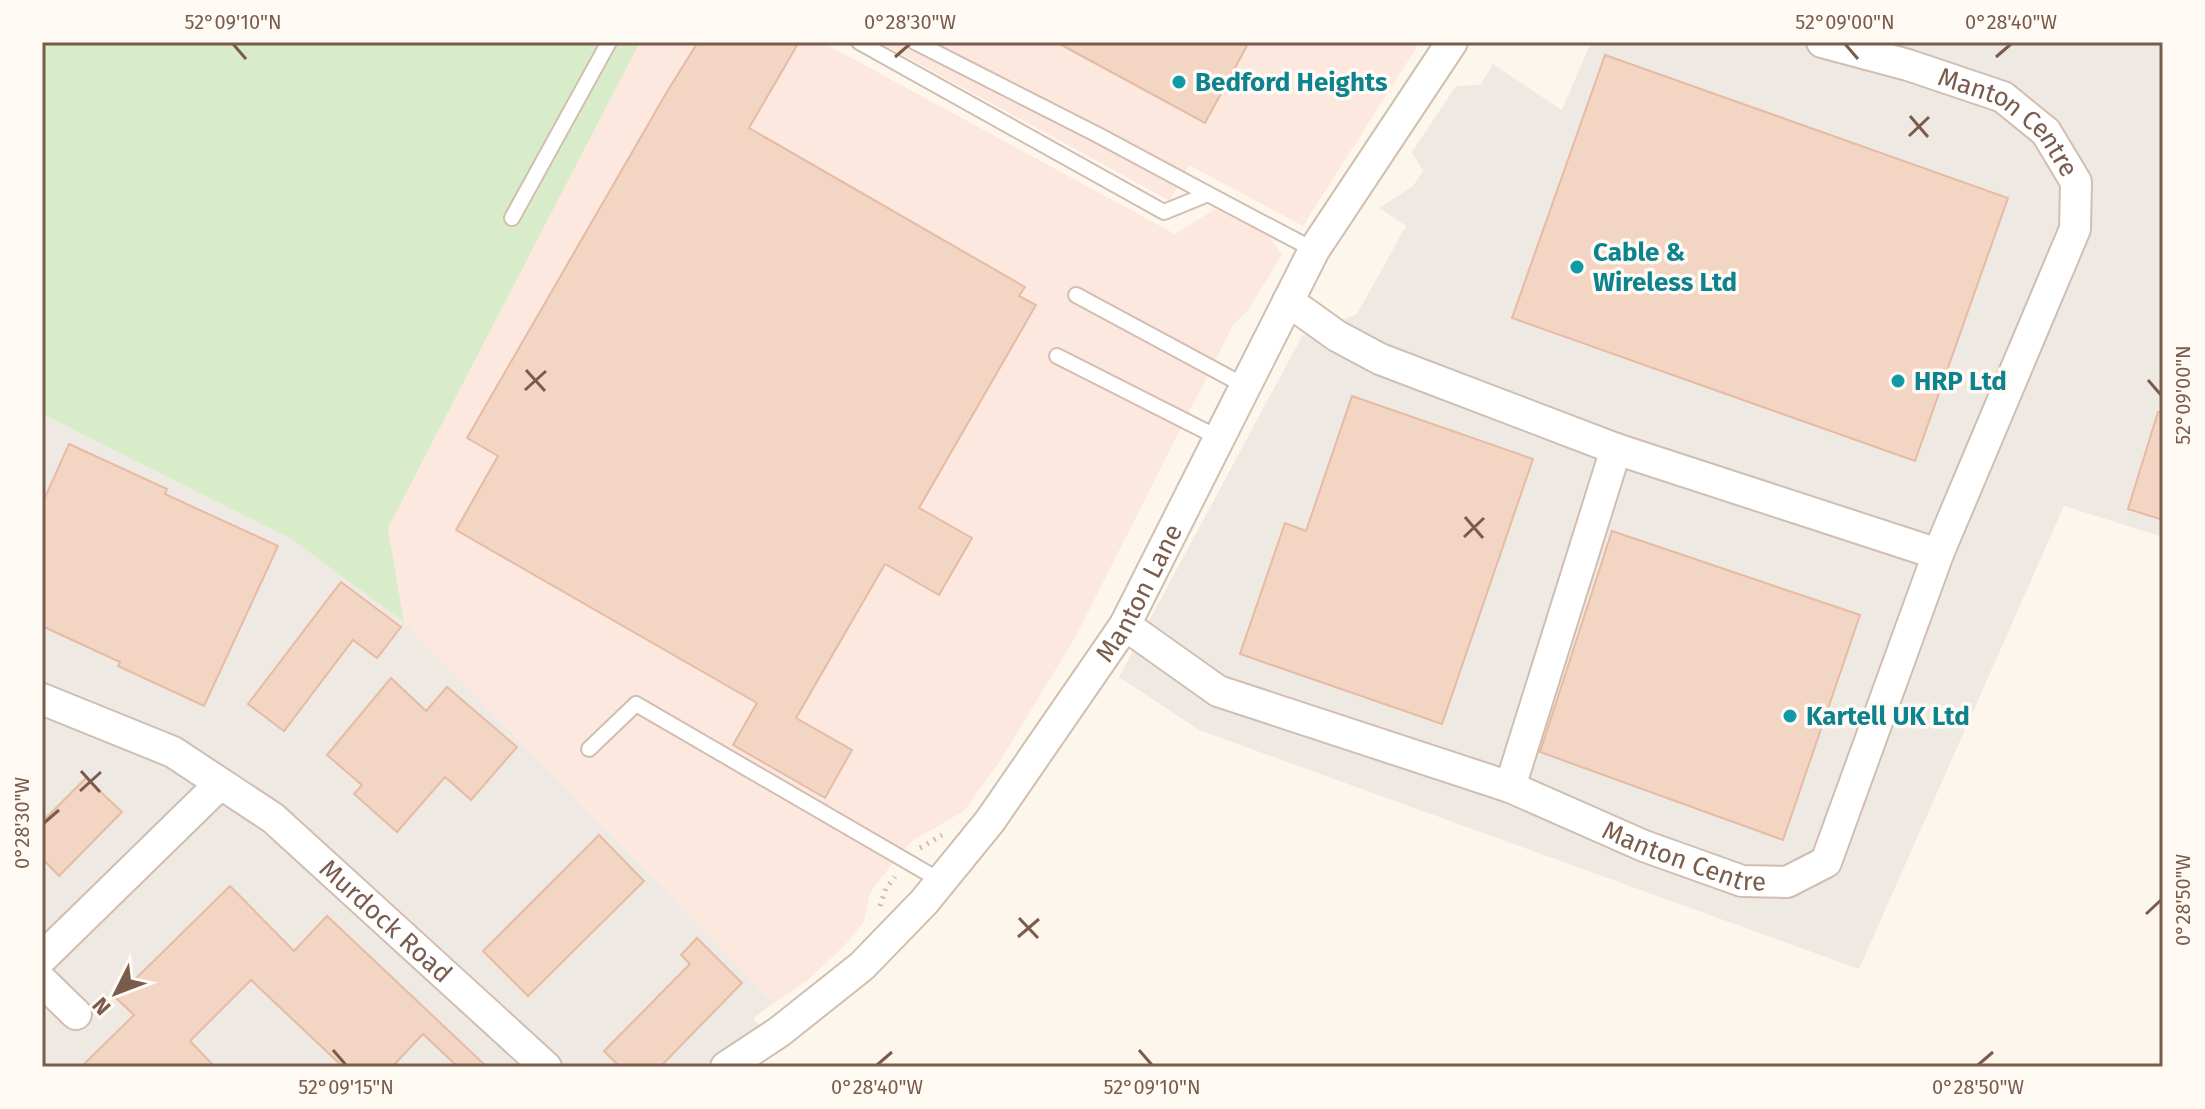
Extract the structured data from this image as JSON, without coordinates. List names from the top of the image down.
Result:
{
  "streets": {
    "street": ["Manton Centre", "Manton Lane", "Murdock Road"]
  },
  "crossings": [
    ["Manton Centre", "Manton Lane"]
  ],
  "places": [
    "Bedford Heights",
    "Cable & Wireless Ltd",
    "HRP Ltd",
    "Kartell UK Ltd"
  ],
  "north": "bottom left",
  "coordinates": [
    "52°09'10\"N",
    "0°28'30\"W",
    "52°09'00\"N",
    "0°28'40\"W",
    "0°28'50\"W",
    "52°09'15\"N"
  ]
}
